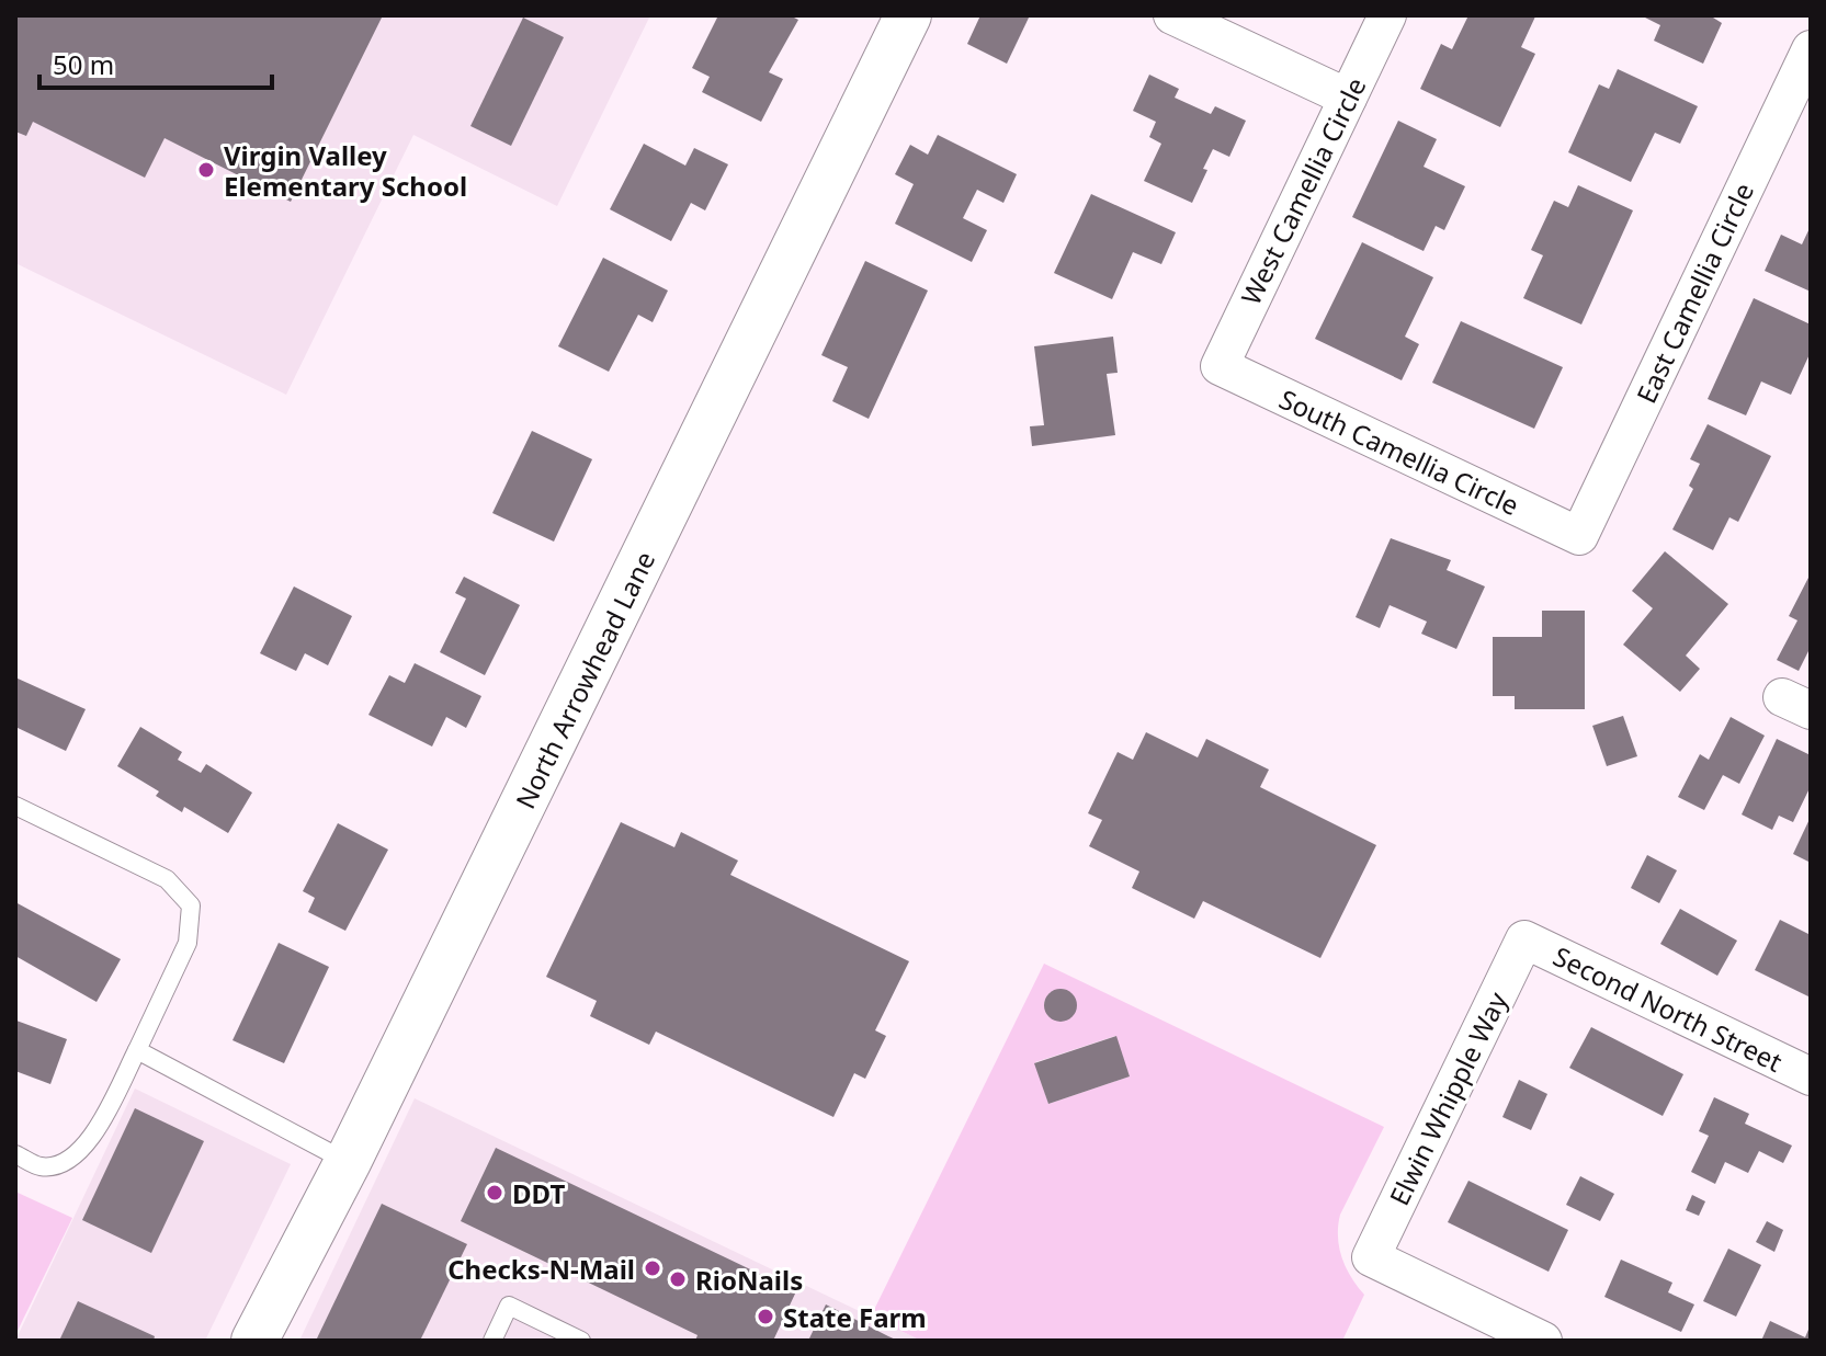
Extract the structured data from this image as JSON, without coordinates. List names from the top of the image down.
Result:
{
  "streets": {
    "street": [
      "West Camellia Circle",
      "East Camellia Circle",
      "South Camellia Circle",
      "North Arrowhead Lane",
      "Second North Street",
      "Elwin Whipple Way"
    ]
  },
  "crossings": [
    ["West Camellia Circle", "South Camellia Circle"],
    ["East Camellia Circle", "South Camellia Circle"],
    ["Second North Street", "Elwin Whipple Way"]
  ],
  "places": [
    "Virgin Valley Elementary School",
    "DDT",
    "Checks-N-Mail",
    "RioNails",
    "State Farm"
  ],
  "scale_bar": "50 m"
}
